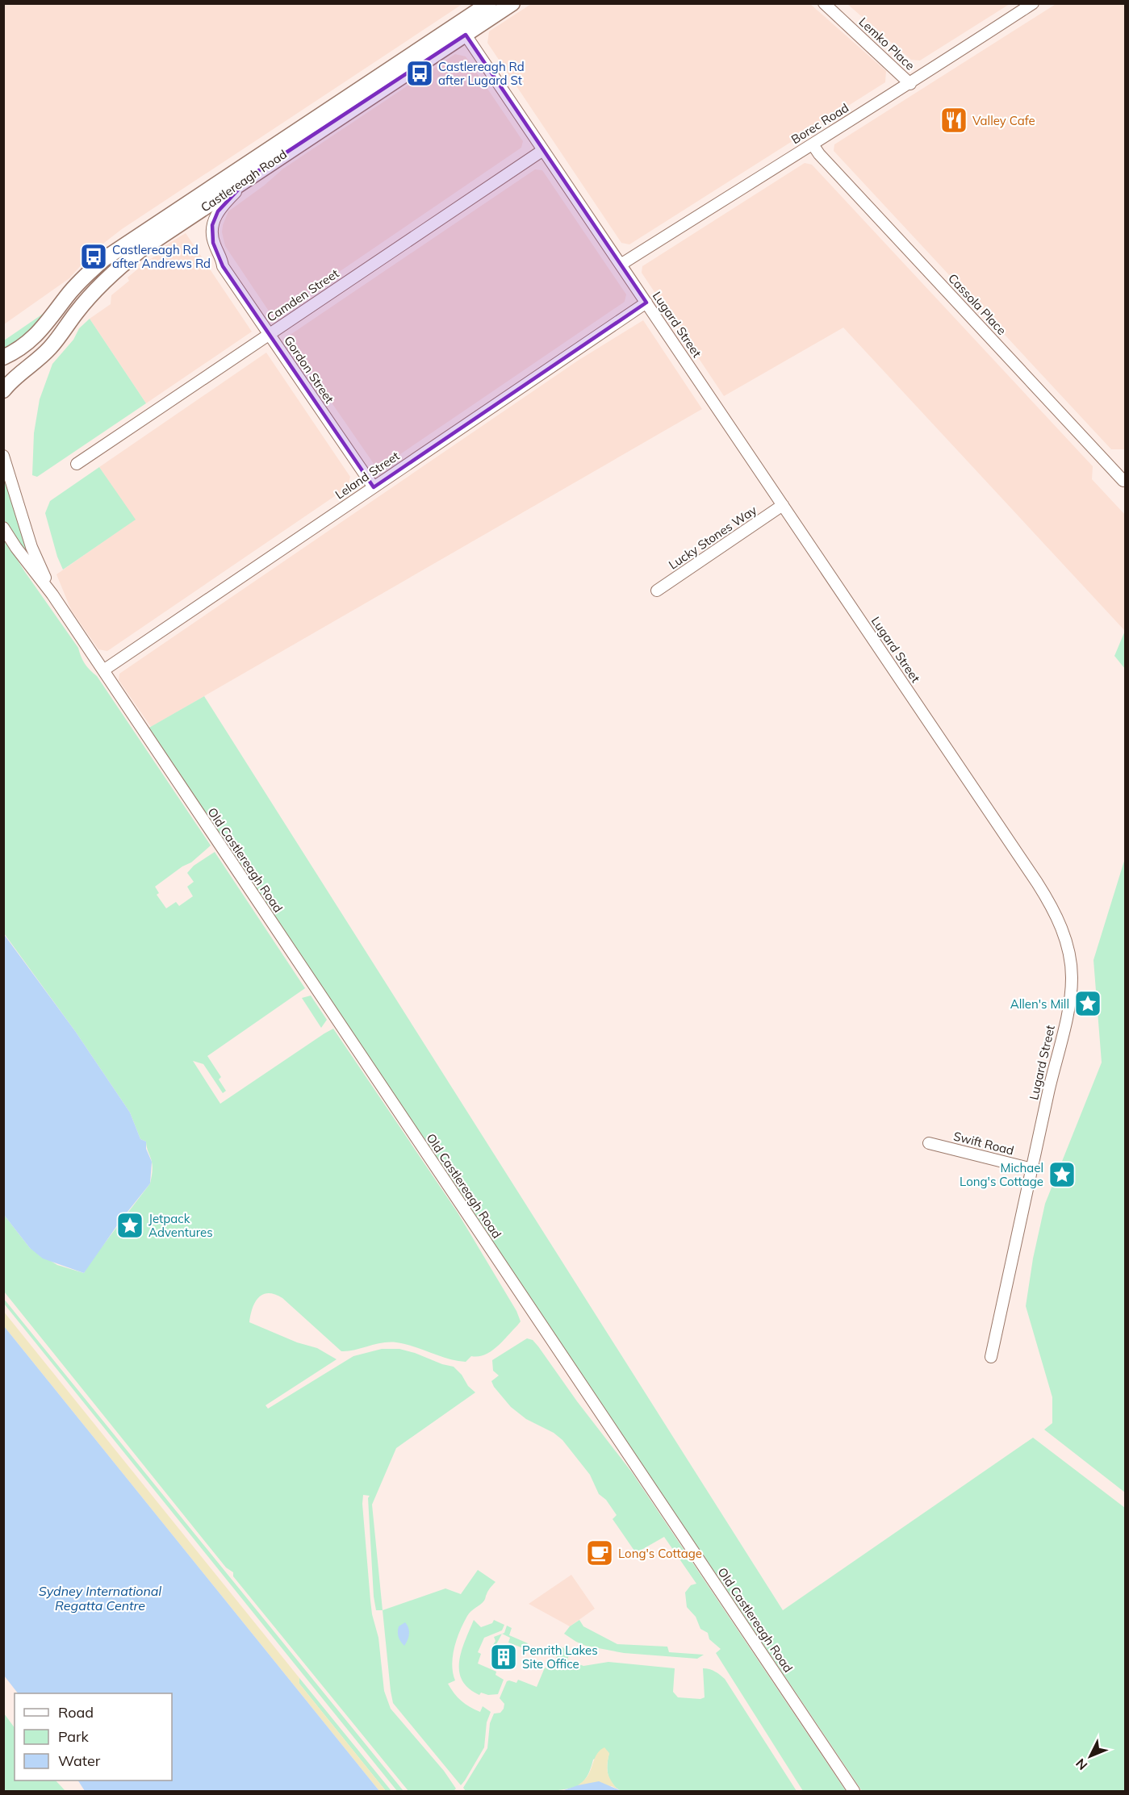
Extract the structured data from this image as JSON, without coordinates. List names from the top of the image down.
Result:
{
  "streets": {
    "main road": ["Castlereagh Road"],
    "street": [
      "Lemko Place",
      "Borec Road",
      "Camden Street",
      "Cassola Place",
      "Lugard Street",
      "Gordon Street",
      "Leland Street",
      "Lucky Stones Way",
      "Old Castlereagh Road",
      "Swift Road"
    ]
  },
  "crossings": [
    ["Lemko Place", "Borec Road"],
    ["Borec Road", "Cassola Place"],
    ["Borec Road", "Lugard Street"],
    ["Castlereagh Road", "Lugard Street"],
    ["Castlereagh Road", "Gordon Street"],
    ["Camden Street", "Lugard Street"],
    ["Camden Street", "Gordon Street"],
    ["Lugard Street", "Leland Street"],
    ["Lugard Street", "Lucky Stones Way"],
    ["Lugard Street", "Swift Road"],
    ["Gordon Street", "Leland Street"],
    ["Leland Street", "Old Castlereagh Road"]
  ],
  "water": ["Sydney International Regatta Centre"],
  "places": {
    "bus stop": ["Castlereagh Rd after Lugard St", "Castlereagh Rd after Andrews Rd"],
    "restaurant": ["Valley Cafe"],
    "place": ["Allen's Mill", "Michael Long's Cottage", "Jetpack Adventures"],
    "cafe": ["Long's Cottage"],
    "building": ["Penrith Lakes Site Office"]
  },
  "legend": ["Road", "Park", "Water"],
  "north": "bottom left"
}
